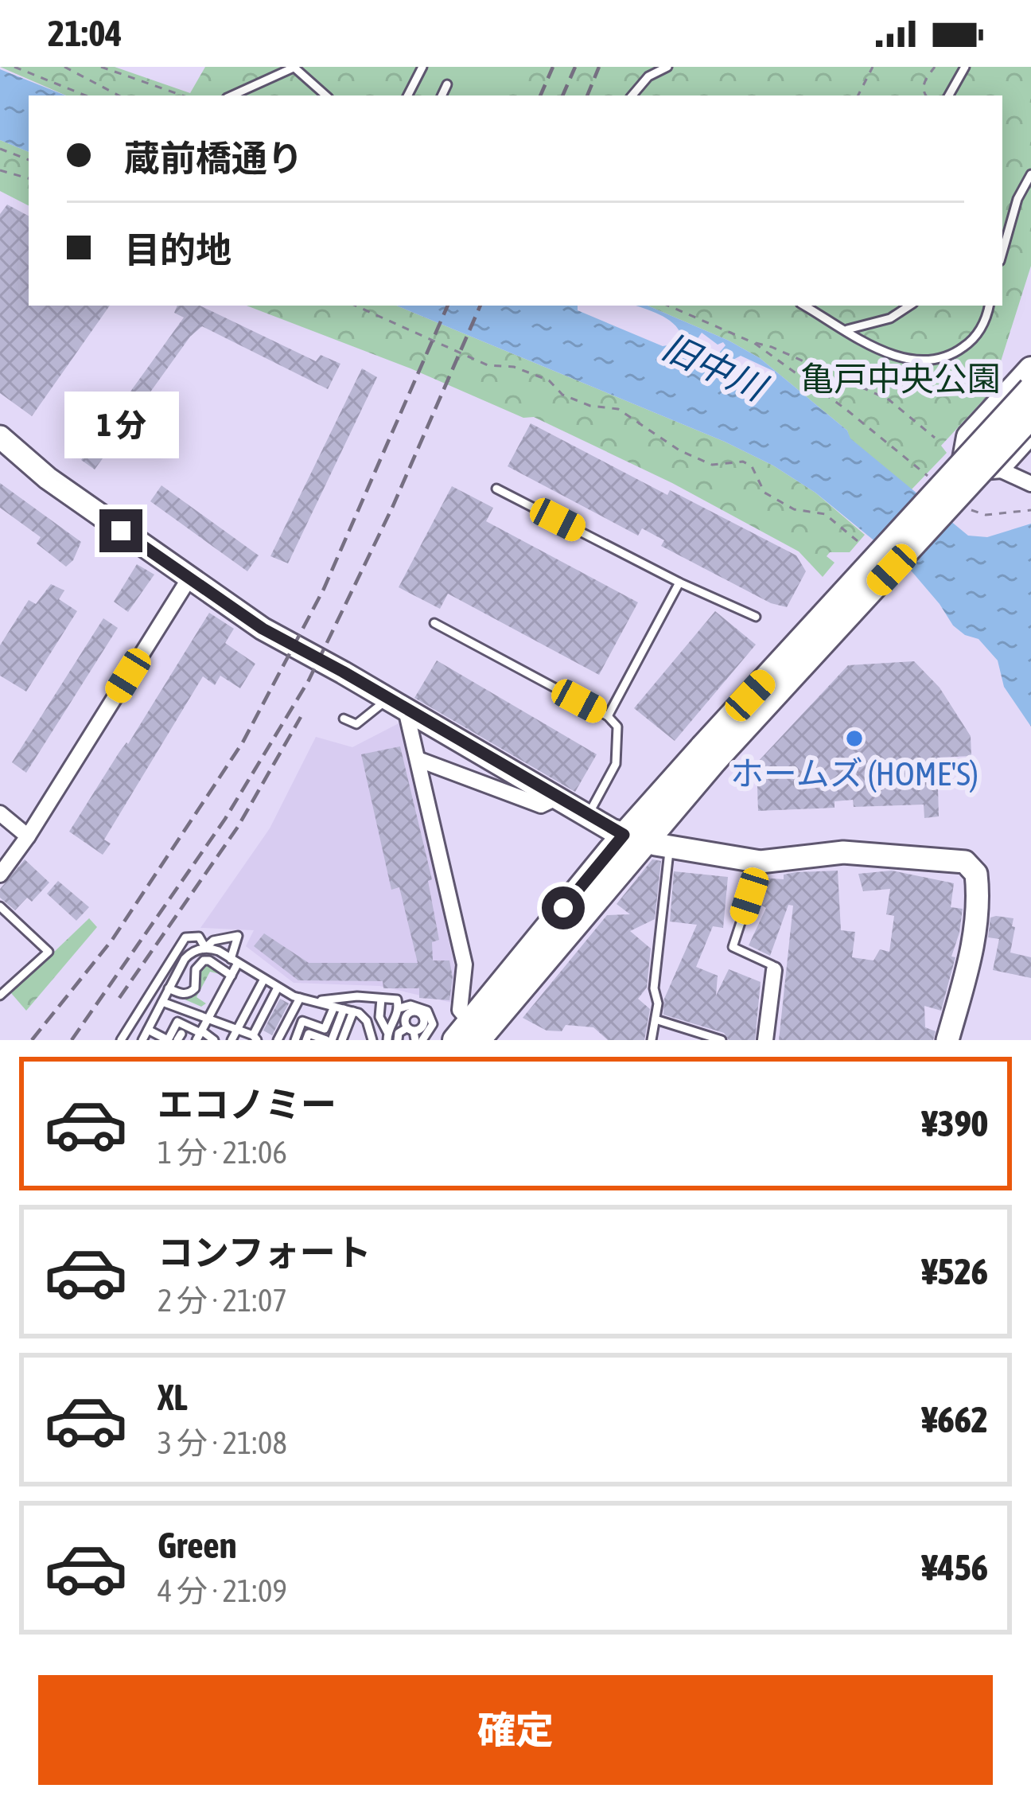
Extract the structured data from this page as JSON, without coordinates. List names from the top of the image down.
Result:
{
  "water": ["旧中川"],
  "parks": ["亀戸中央公園"],
  "places": ["ホームズ (HOME'S)"],
  "page": {
    "status": "21:04",
    "banner": ["蔵前橋通り", "目的地"],
    "bubble": "1 分",
    "list": [
      {
        "name": "エコノミー",
        "note": "1 分 · 21:06",
        "value": "¥390"
      },
      {
        "name": "コンフォート",
        "note": "2 分 · 21:07",
        "value": "¥526"
      },
      {
        "name": "XL",
        "note": "3 分 · 21:08",
        "value": "¥662"
      },
      {
        "name": "Green",
        "note": "4 分 · 21:09",
        "value": "¥456"
      }
    ],
    "buttons": "確定"
  }
}
